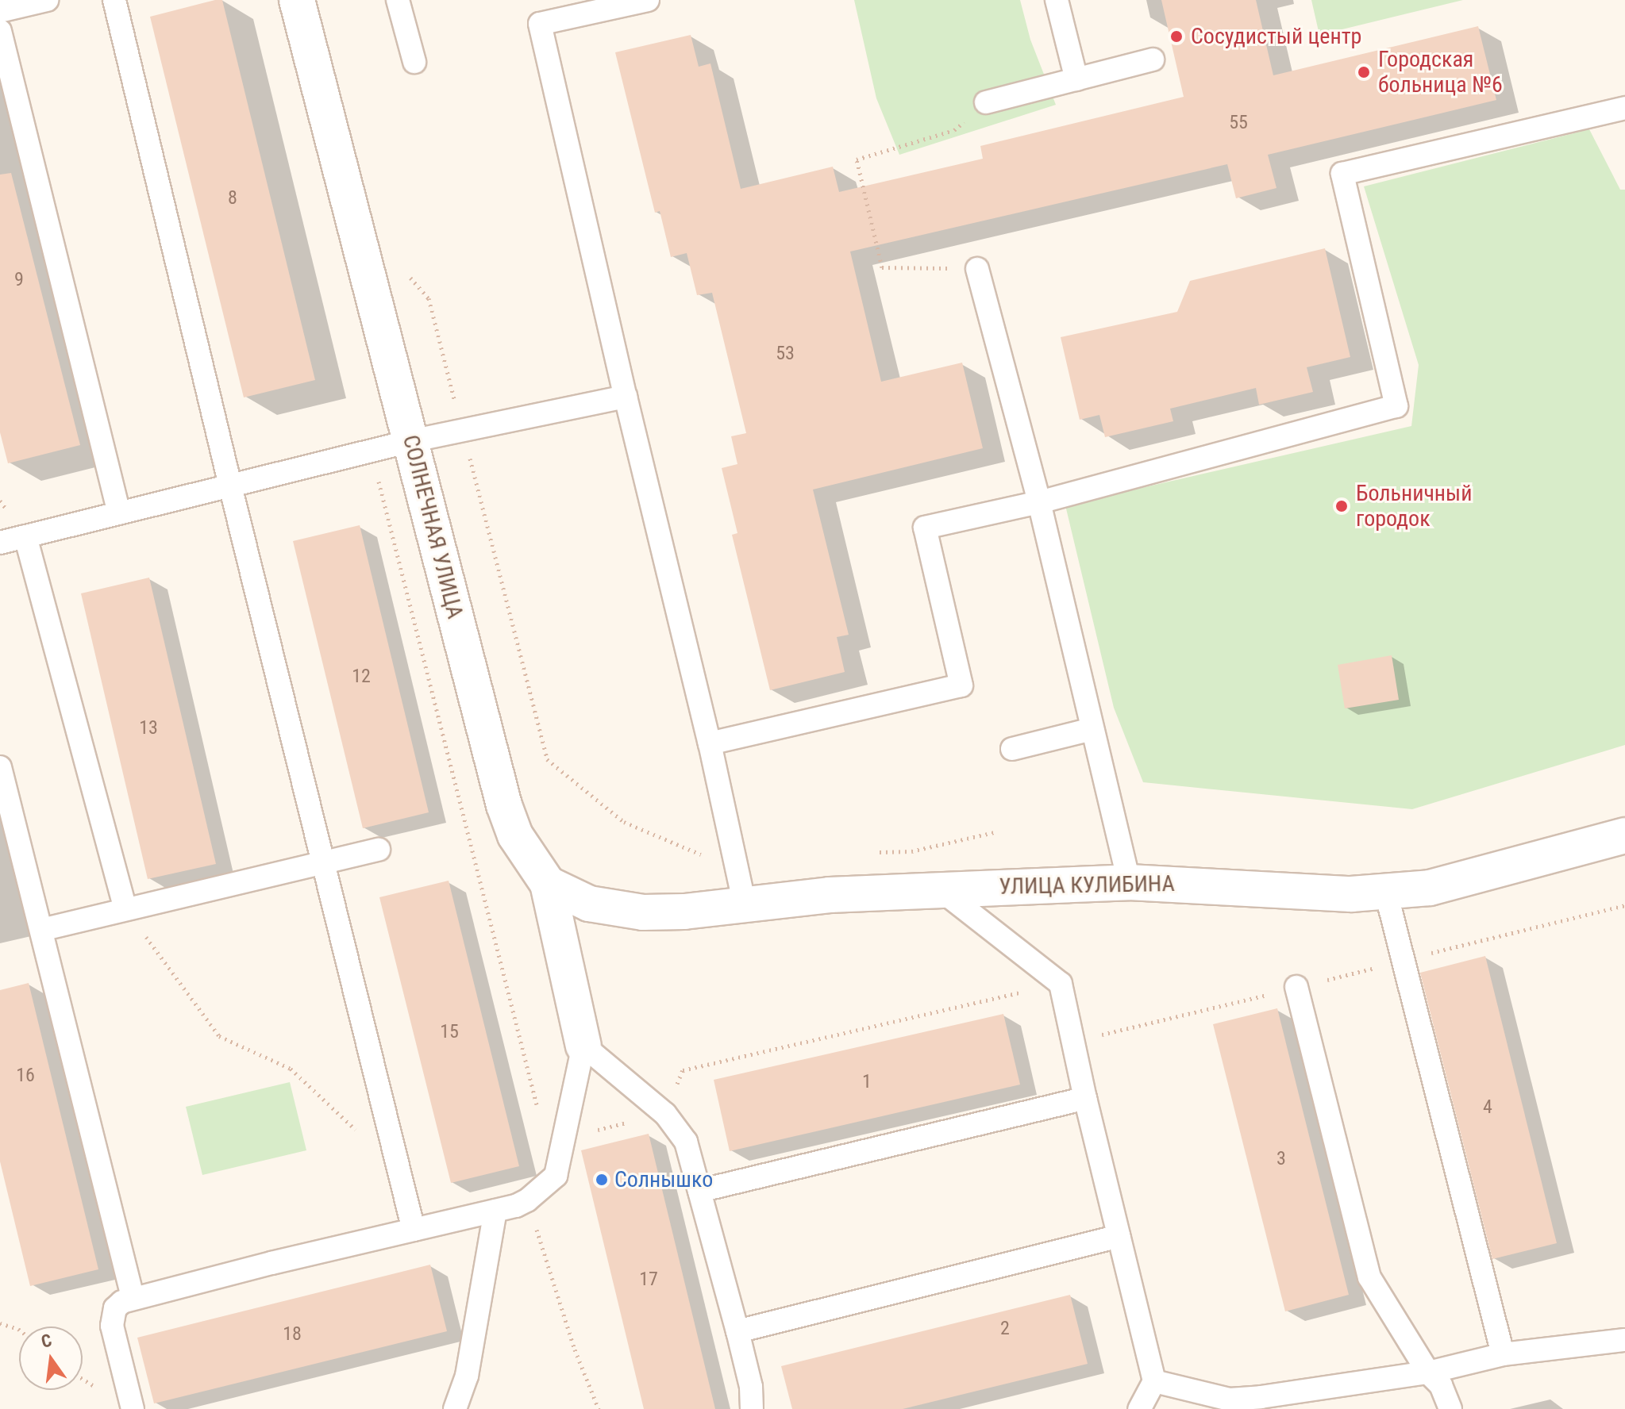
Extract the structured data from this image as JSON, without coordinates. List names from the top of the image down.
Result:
{
  "streets": {
    "street": ["СОЛНЕЧНАЯ УЛИЦА", "УЛИЦА КУЛИБИНА"]
  },
  "crossings": [
    ["СОЛНЕЧНАЯ УЛИЦА", "УЛИЦА КУЛИБИНА"]
  ],
  "places": [
    "Сосудистый центр",
    "Городская больница №6",
    "Больничный городок",
    "Солнышко"
  ],
  "house_numbers": [
    "55",
    "8",
    "9",
    "53",
    "12",
    "13",
    "15",
    "16",
    "1",
    "4",
    "3",
    "17",
    "2",
    "18"
  ],
  "north": "top"
}
